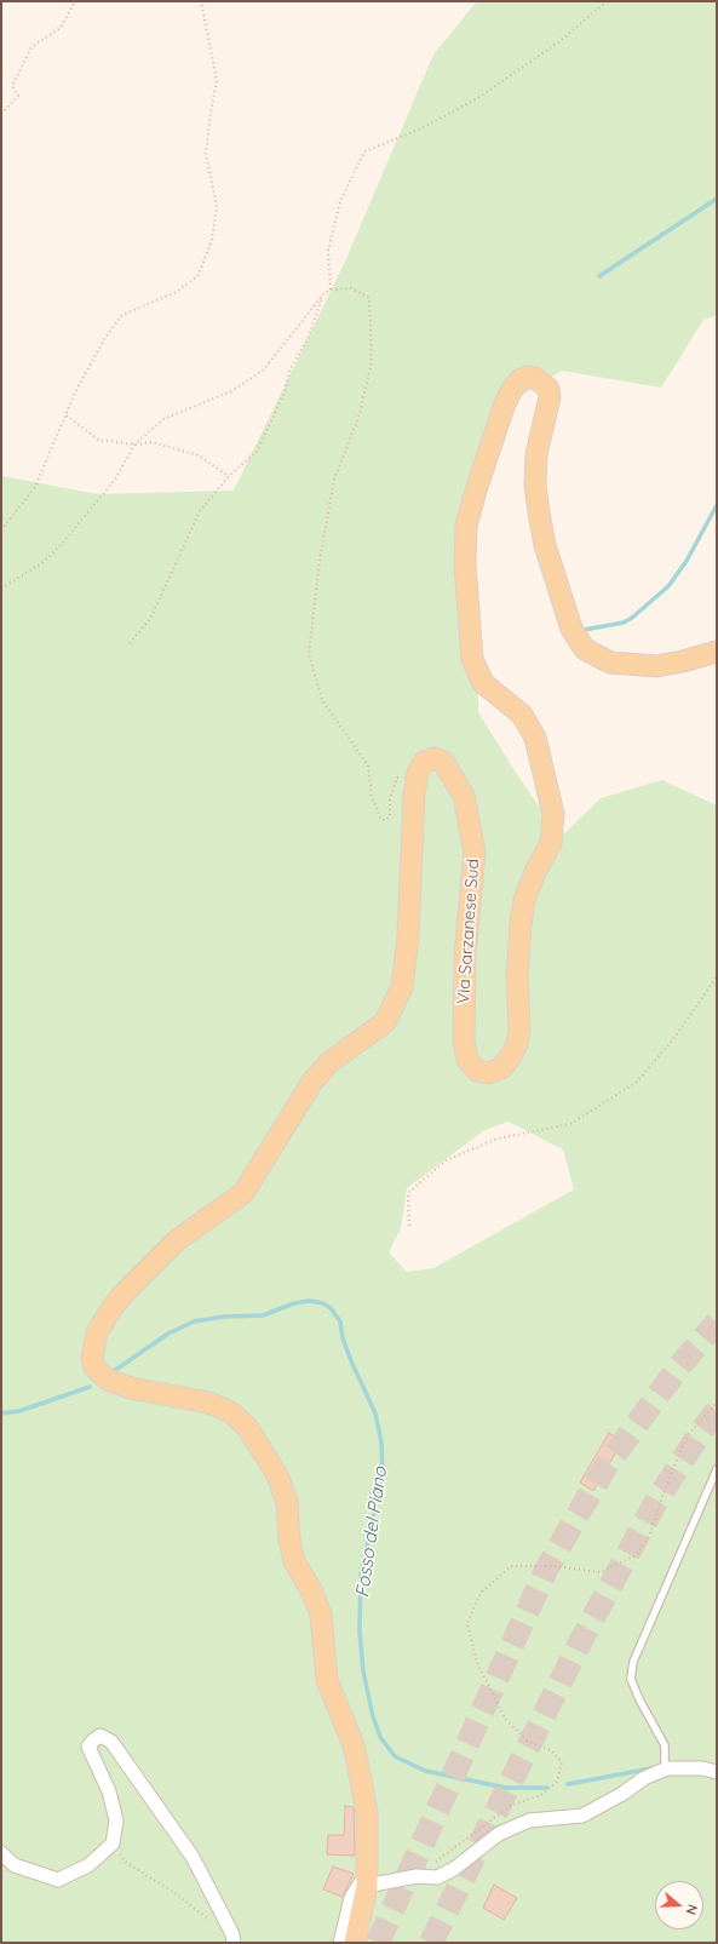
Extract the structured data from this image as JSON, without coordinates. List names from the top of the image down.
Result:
{
  "streets": {
    "main road": ["Via Sarzanese Sud"]
  },
  "water": ["Fosso del Piano"],
  "north": "right"
}
